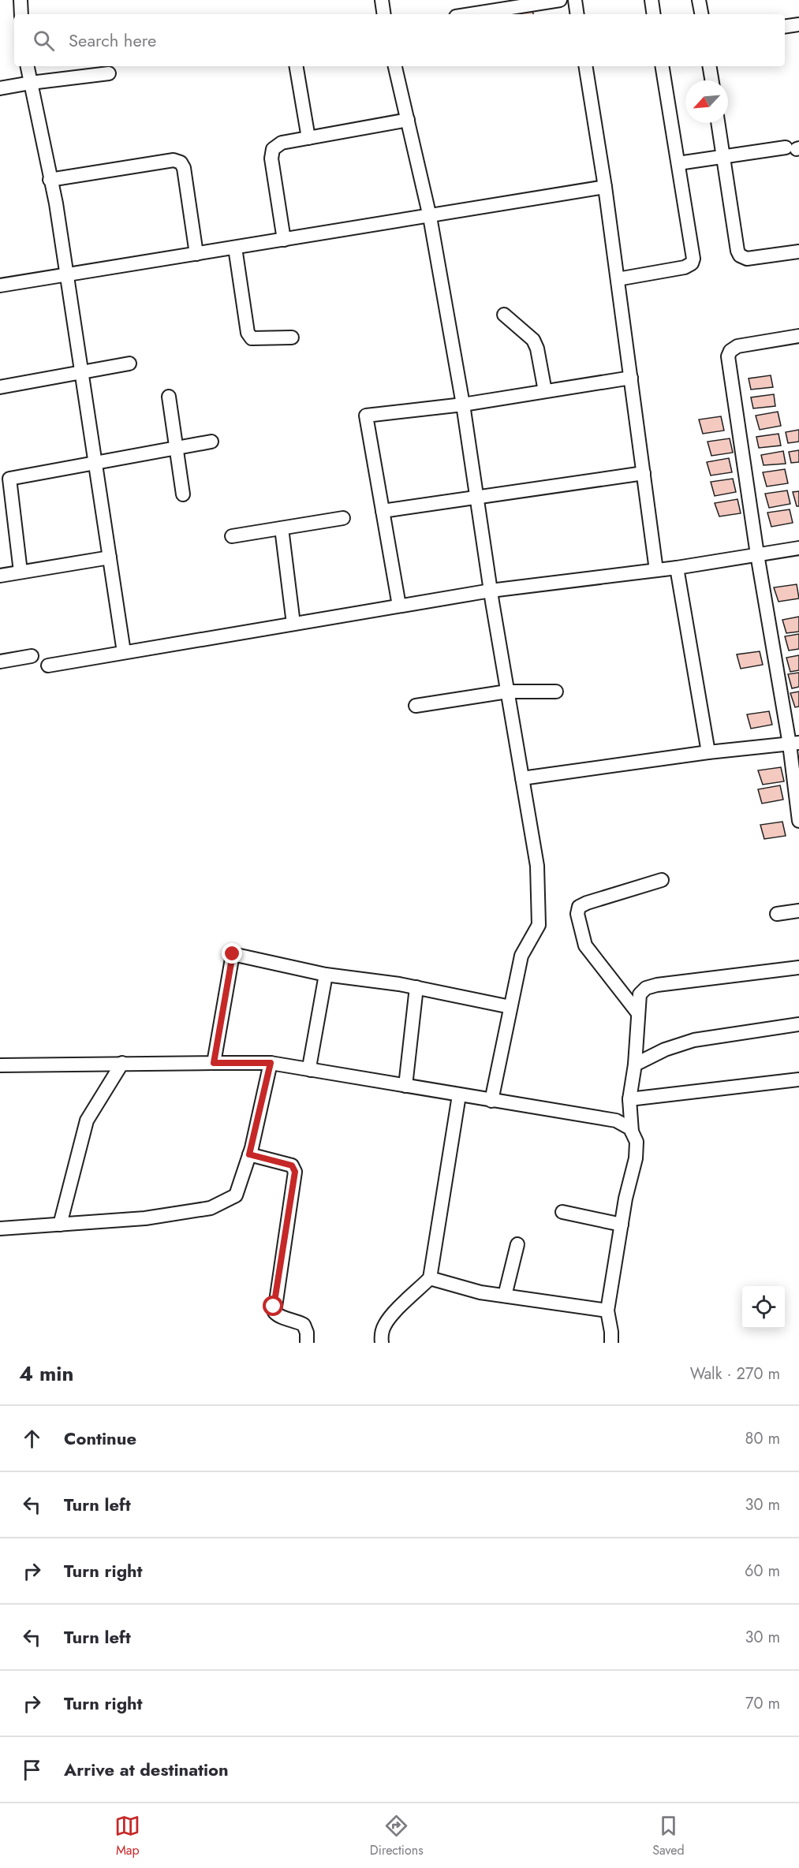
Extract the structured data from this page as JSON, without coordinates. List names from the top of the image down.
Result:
{
  "north": "bottom left",
  "page": {
    "search": "Search here",
    "heading": ["4 min", "Walk · 270 m"],
    "list": [
      ["Continue", "80 m"],
      ["Turn left", "30 m"],
      ["Turn right", "60 m"],
      ["Turn left", "30 m"],
      ["Turn right", "70 m"],
      "Arrive at destination"
    ],
    "nav": ["Map", "Directions", "Saved"]
  }
}
